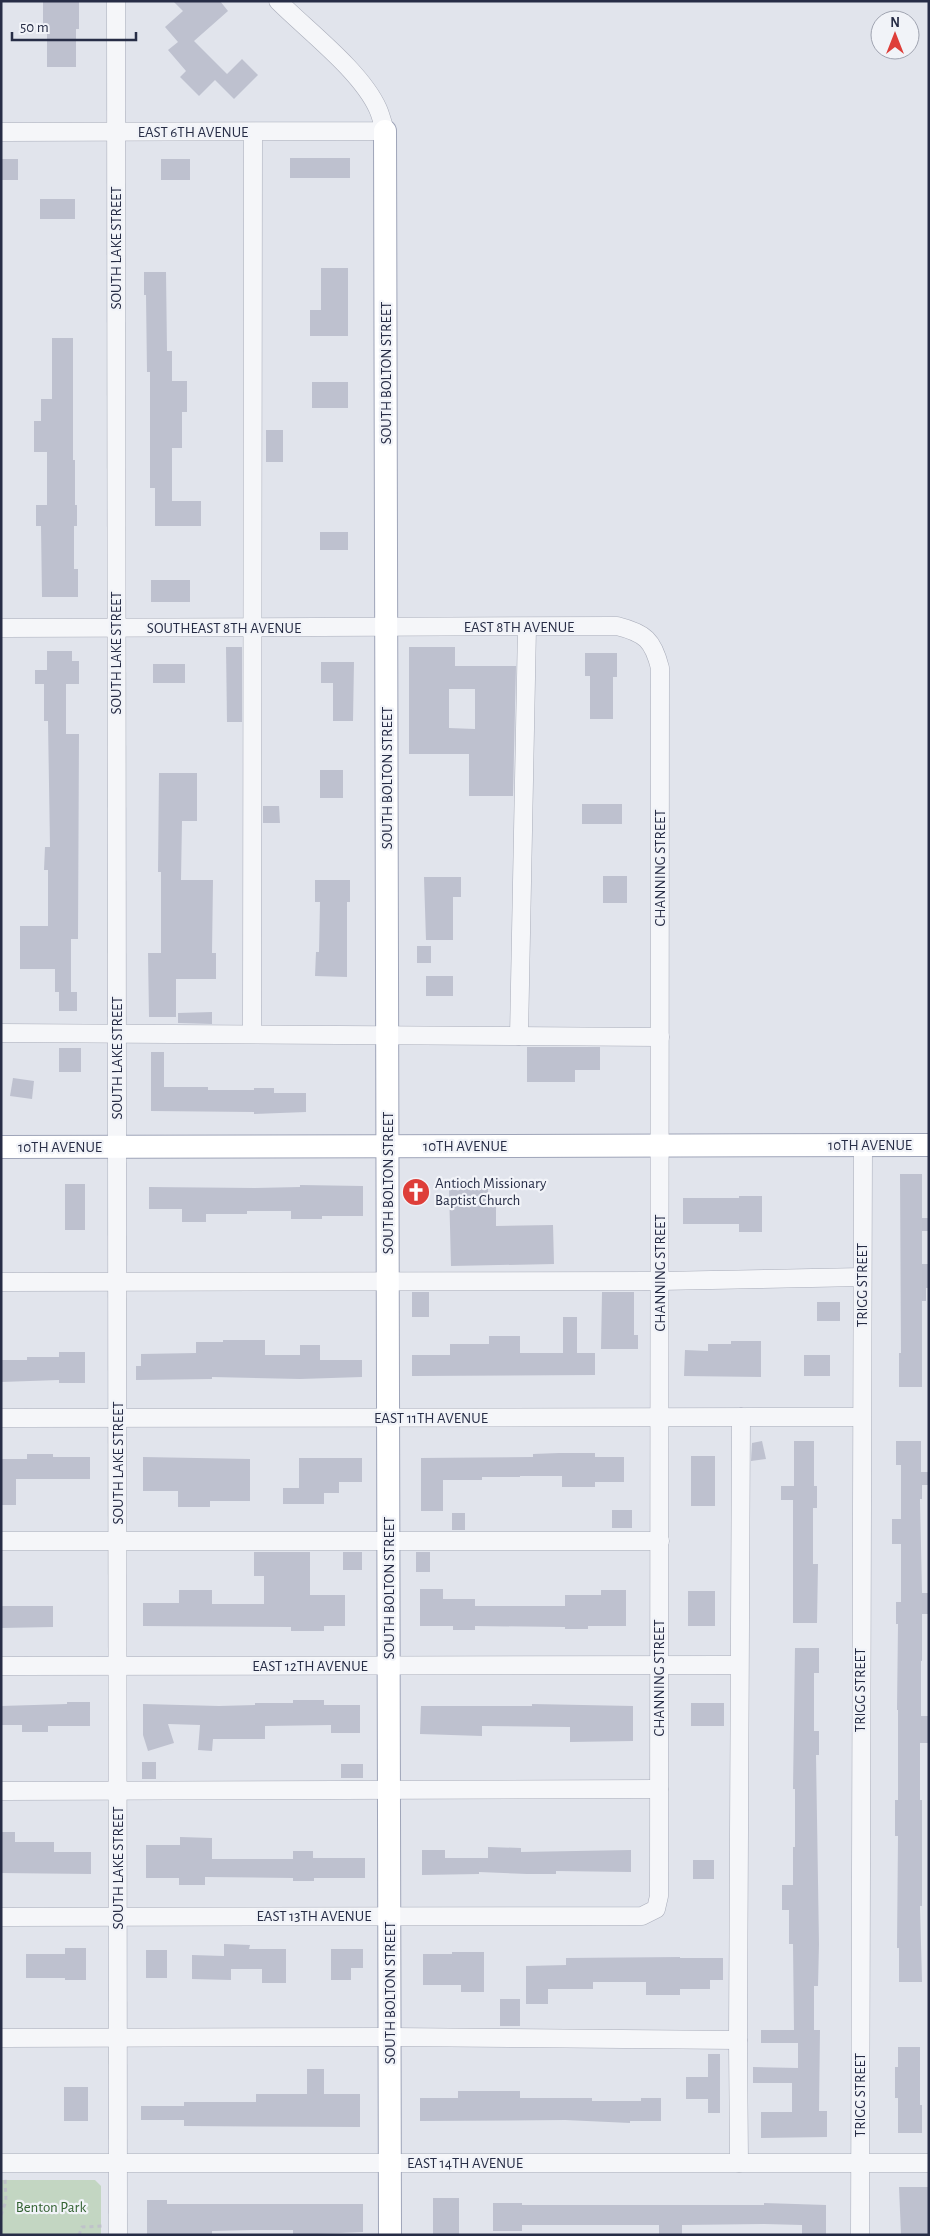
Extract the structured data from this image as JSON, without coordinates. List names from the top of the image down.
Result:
{
  "streets": {
    "main road": ["SOUTH BOLTON STREET", "10TH AVENUE"],
    "street": [
      "EAST 6TH AVENUE",
      "SOUTH LAKE STREET",
      "EAST 8TH AVENUE",
      "SOUTHEAST 8TH AVENUE",
      "CHANNING STREET",
      "TRIGG STREET",
      "EAST 11TH AVENUE",
      "EAST 12TH AVENUE",
      "EAST 13TH AVENUE",
      "EAST 14TH AVENUE"
    ]
  },
  "crossings": [
    ["EAST 6TH AVENUE", "SOUTH LAKE STREET"],
    ["EAST 6TH AVENUE", "SOUTH BOLTON STREET"],
    ["SOUTH LAKE STREET", "SOUTHEAST 8TH AVENUE"],
    ["SOUTH LAKE STREET", "10TH AVENUE"],
    ["SOUTH LAKE STREET", "EAST 11TH AVENUE"],
    ["SOUTH LAKE STREET", "EAST 12TH AVENUE"],
    ["SOUTH LAKE STREET", "EAST 13TH AVENUE"],
    ["SOUTH LAKE STREET", "EAST 14TH AVENUE"],
    ["SOUTH BOLTON STREET", "EAST 8TH AVENUE"],
    ["SOUTH BOLTON STREET", "SOUTHEAST 8TH AVENUE"],
    ["SOUTH BOLTON STREET", "10TH AVENUE"],
    ["SOUTH BOLTON STREET", "EAST 11TH AVENUE"],
    ["SOUTH BOLTON STREET", "EAST 12TH AVENUE"],
    ["SOUTH BOLTON STREET", "EAST 13TH AVENUE"],
    ["SOUTH BOLTON STREET", "EAST 14TH AVENUE"],
    ["EAST 8TH AVENUE", "SOUTHEAST 8TH AVENUE"],
    ["EAST 8TH AVENUE", "CHANNING STREET"],
    ["CHANNING STREET", "10TH AVENUE"],
    ["CHANNING STREET", "EAST 11TH AVENUE"],
    ["CHANNING STREET", "EAST 12TH AVENUE"],
    ["CHANNING STREET", "EAST 13TH AVENUE"],
    ["10TH AVENUE", "TRIGG STREET"],
    ["TRIGG STREET", "EAST 11TH AVENUE"],
    ["TRIGG STREET", "EAST 14TH AVENUE"]
  ],
  "parks": ["Benton Park"],
  "places": {
    "church": ["Antioch Missionary Baptist Church"]
  },
  "scale_bar": "50 m",
  "north": "top"
}
